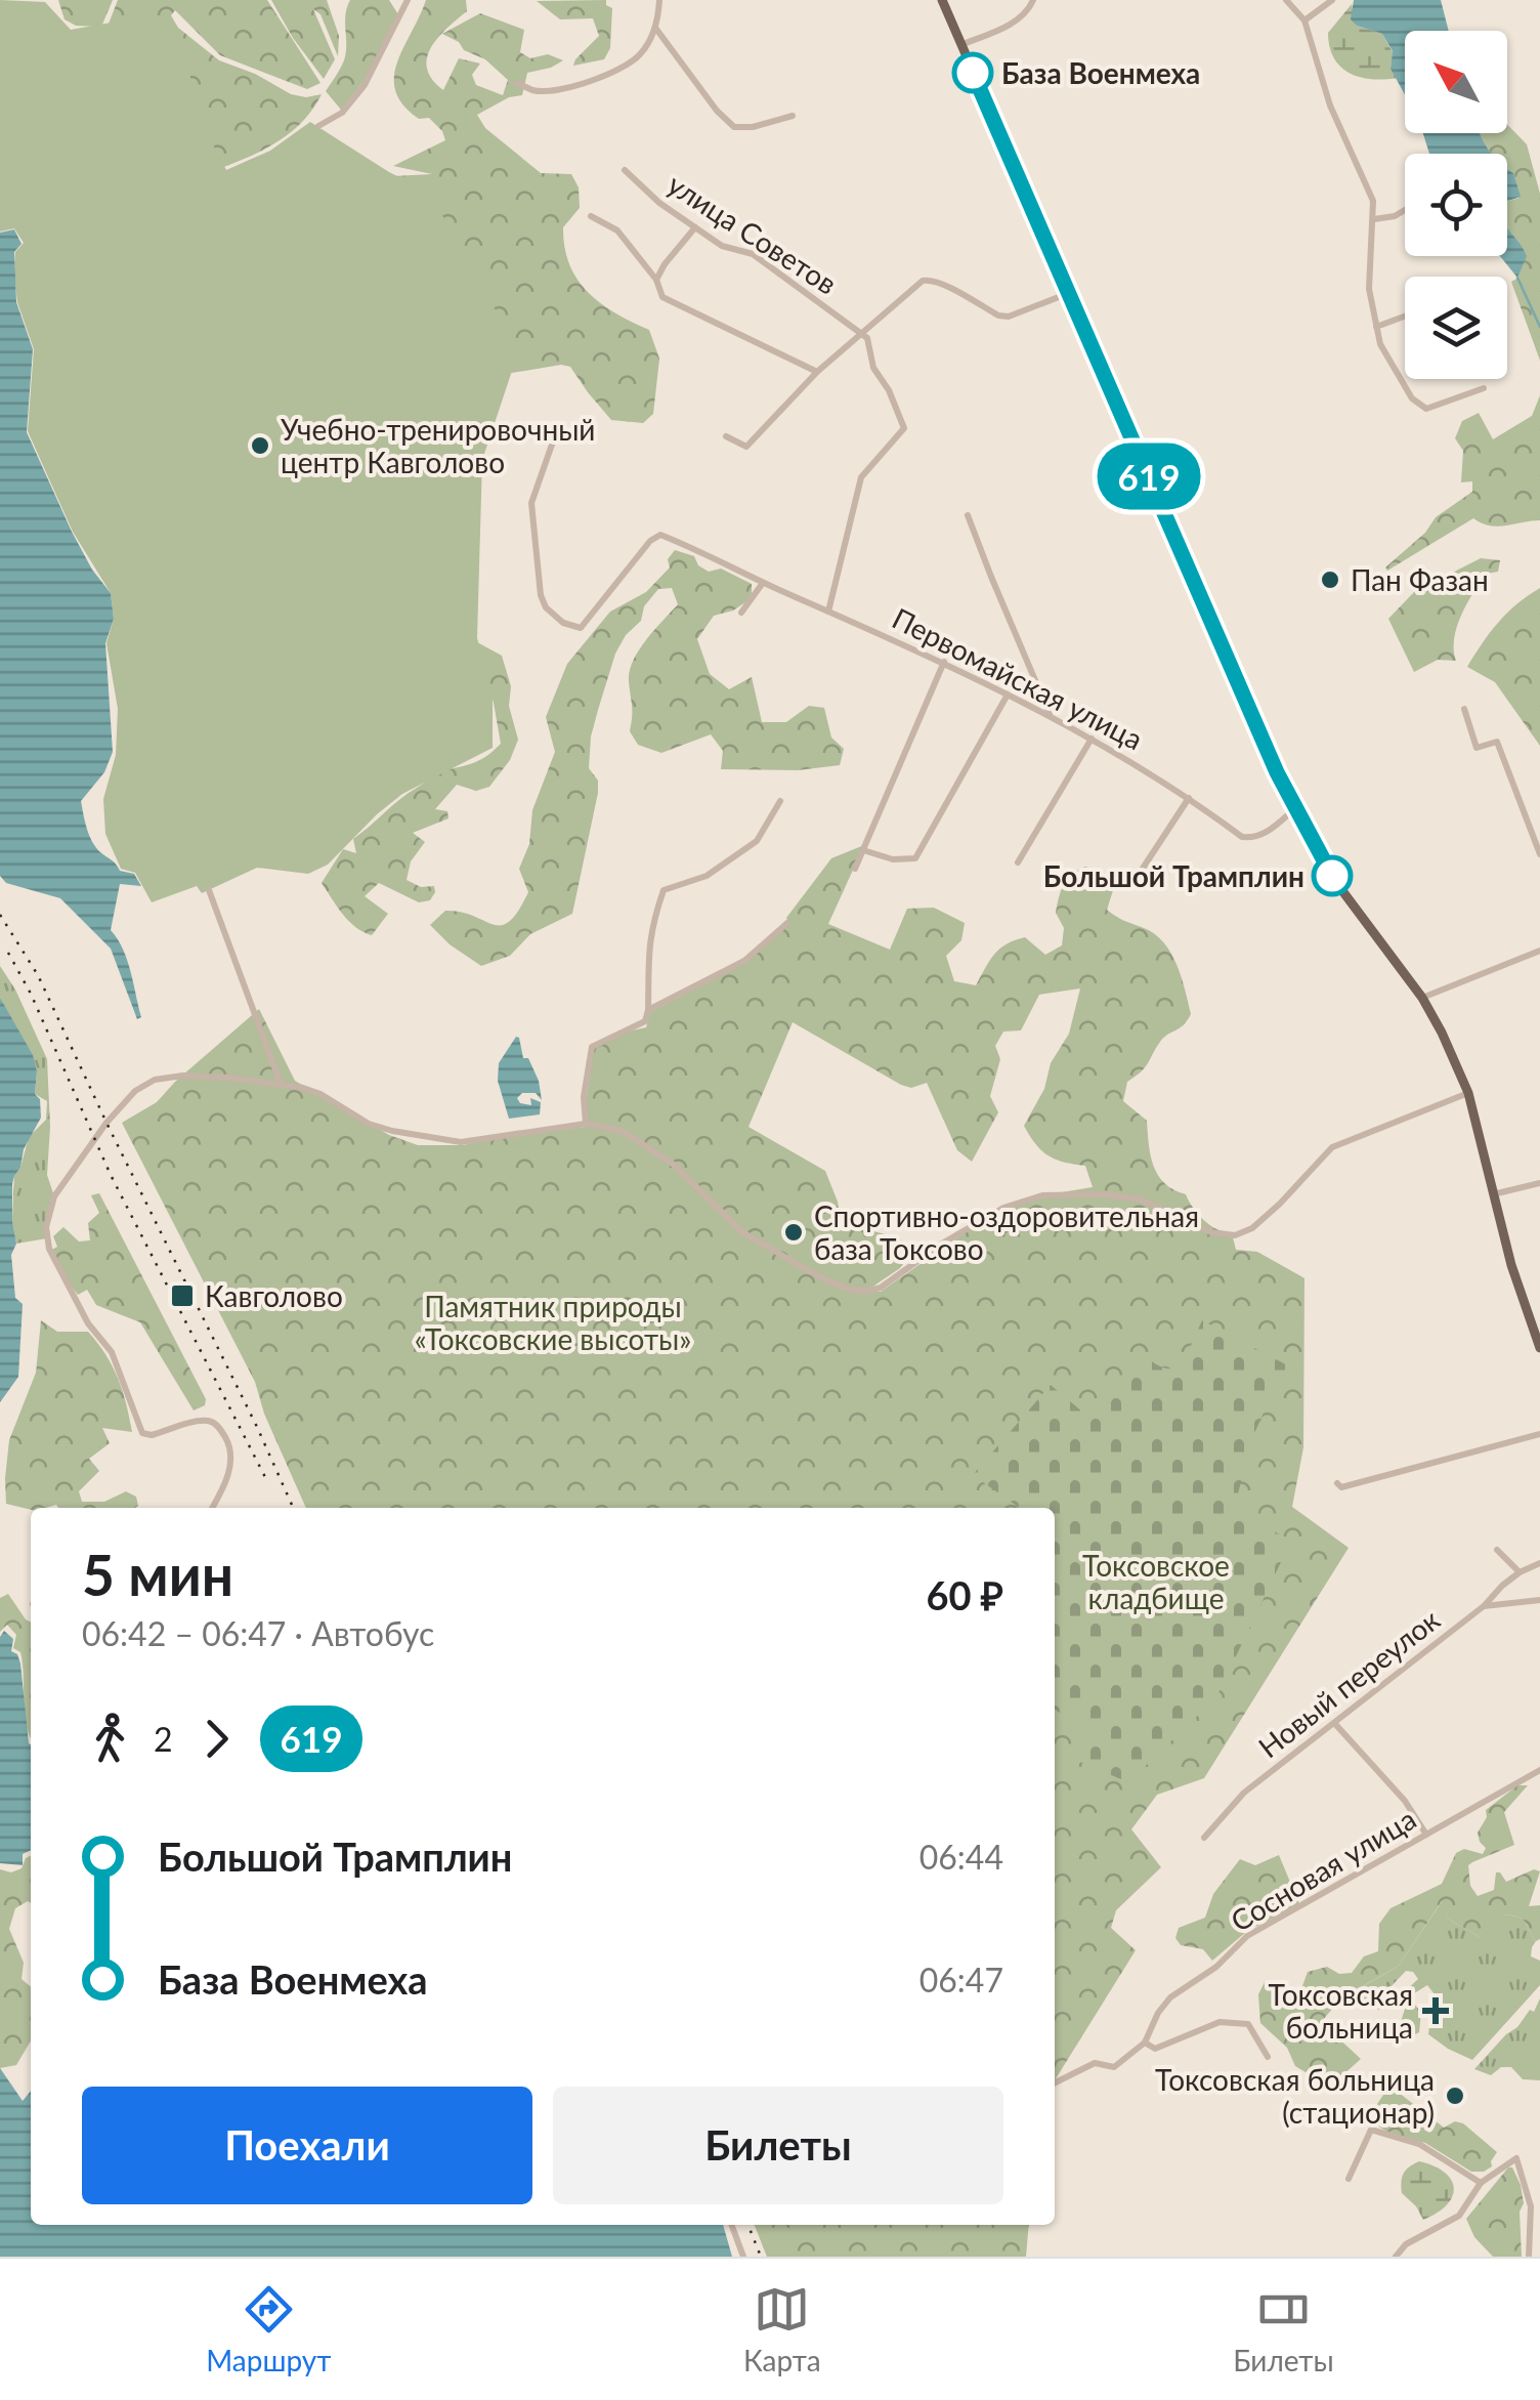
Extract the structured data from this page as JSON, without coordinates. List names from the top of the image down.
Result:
{
  "streets": {
    "street": [
      "улица Советов",
      "Первомайская улица",
      "Новый переулок",
      "Сосновая улица"
    ]
  },
  "parks": ["Памятник природы «Токсовские высоты»", "Токсовское кладбище"],
  "places": {
    "other": [
      "База Военмеха",
      "Учебно-тренировочный центр Кавголово",
      "Пан Фазан",
      "Большой Трамплин",
      "Спортивно-оздоровительная база Токсово",
      "Токсовская больница (стационар)"
    ],
    "transit": ["Кавголово"],
    "health": ["Токсовская больница"]
  },
  "lines": ["bus line 619"],
  "north": "top left",
  "page": {
    "on_map": "619",
    "heading": ["5 мин", "06:42 – 06:47 · Автобус", "60 ₽"],
    "legs": ["2", "619"],
    "list": [
      {
        "name": "Большой Трамплин",
        "value": "06:44"
      },
      {
        "name": "База Военмеха",
        "value": "06:47"
      }
    ],
    "buttons": ["Поехали", "Билеты"],
    "tabs": ["Маршрут", "Карта", "Билеты"]
  }
}
